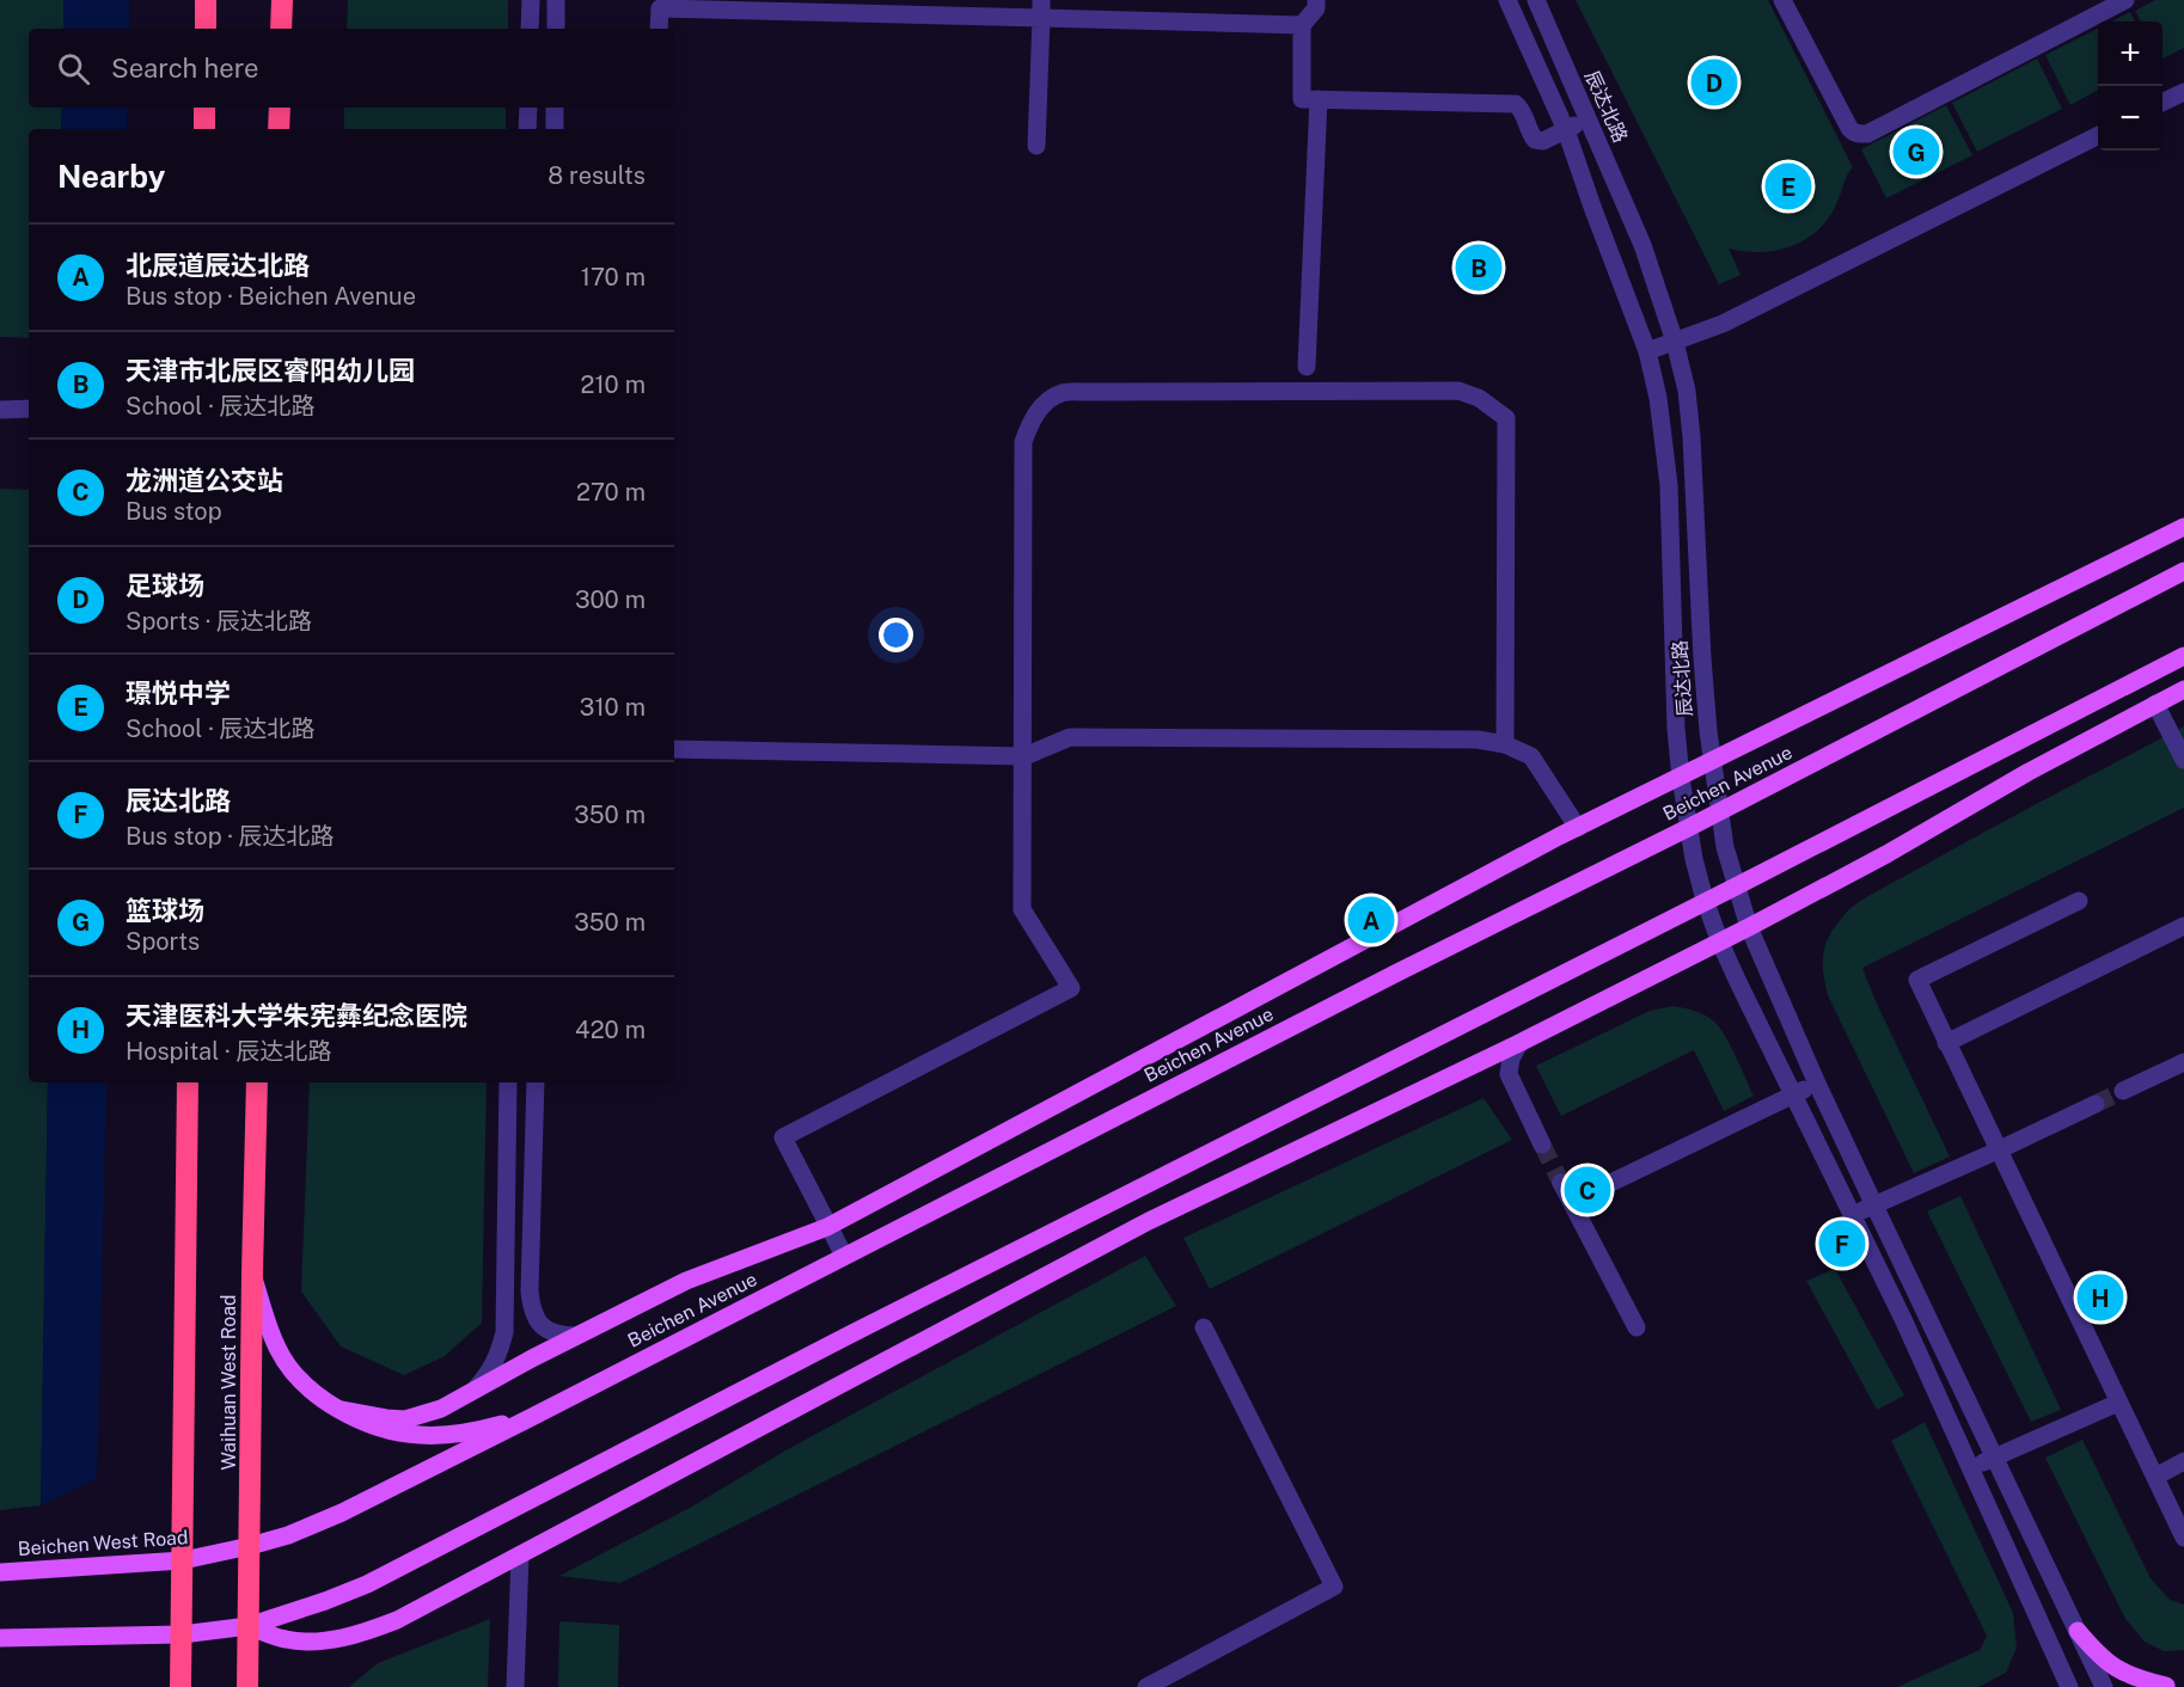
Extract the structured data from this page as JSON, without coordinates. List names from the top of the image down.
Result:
{
  "streets": {
    "highway": ["Waihuan West Road"],
    "main road": ["Beichen Avenue", "Beichen West Road"],
    "street": ["辰达北路"]
  },
  "crossings": [
    ["辰达北路", "Beichen Avenue"],
    ["Beichen Avenue", "Waihuan West Road"],
    ["Beichen Avenue", "Beichen West Road"],
    ["Waihuan West Road", "Beichen West Road"]
  ],
  "page": {
    "map_buttons": ["+", "−"],
    "search": "Search here",
    "pins": [
      "D",
      "G",
      "E",
      "B",
      "A",
      "C",
      "F",
      "H"
    ],
    "heading": ["Nearby", "8 results"],
    "list": [
      {
        "mark": "A",
        "name": "北辰道辰达北路",
        "note": "Bus stop · Beichen Avenue",
        "value": "170 m"
      },
      {
        "mark": "B",
        "name": "天津市北辰区睿阳幼儿园",
        "note": "School · 辰达北路",
        "value": "210 m"
      },
      {
        "mark": "C",
        "name": "龙洲道公交站",
        "note": "Bus stop",
        "value": "270 m"
      },
      {
        "mark": "D",
        "name": "足球场",
        "note": "Sports · 辰达北路",
        "value": "300 m"
      },
      {
        "mark": "E",
        "name": "璟悦中学",
        "note": "School · 辰达北路",
        "value": "310 m"
      },
      {
        "mark": "F",
        "name": "辰达北路",
        "note": "Bus stop · 辰达北路",
        "value": "350 m"
      },
      {
        "mark": "G",
        "name": "篮球场",
        "note": "Sports",
        "value": "350 m"
      },
      {
        "mark": "H",
        "name": "天津医科大学朱宪彝纪念医院",
        "note": "Hospital · 辰达北路",
        "value": "420 m"
      }
    ]
  }
}
